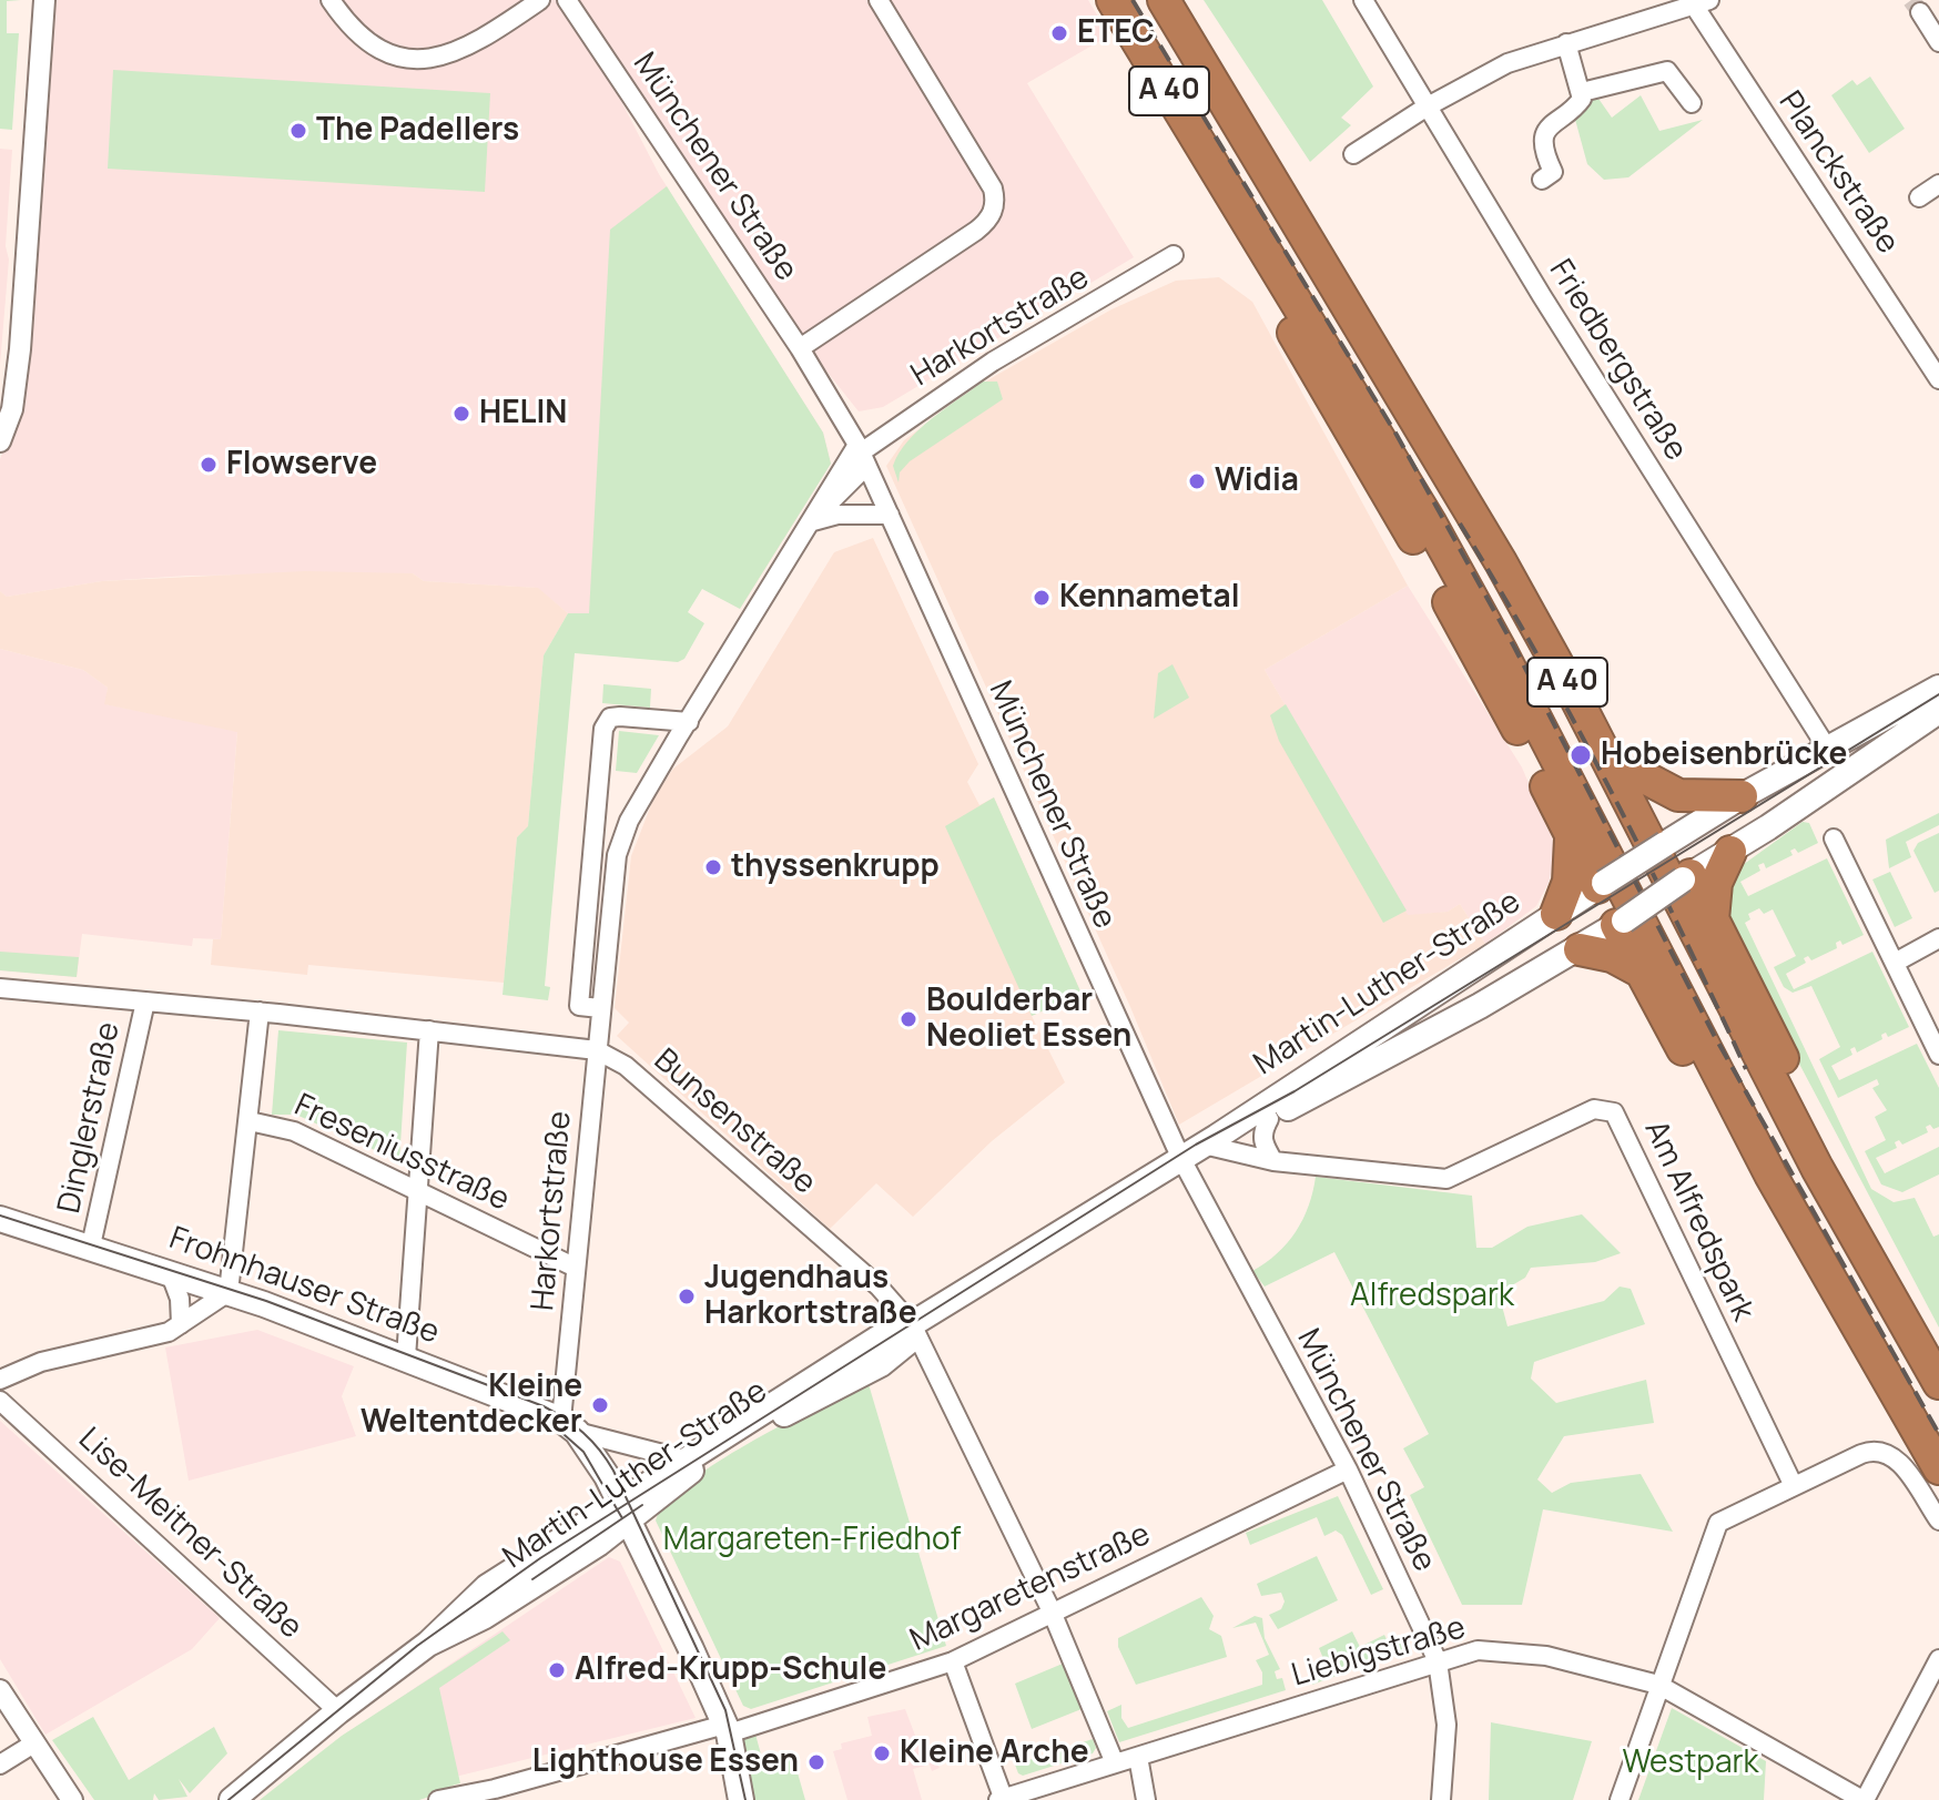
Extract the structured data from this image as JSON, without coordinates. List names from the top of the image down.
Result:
{
  "streets": {
    "highway": ["A 40"],
    "main road": ["Martin-Luther-Straße", "Frohnhauser Straße"],
    "street": [
      "Münchener Straße",
      "Planckstraße",
      "Harkortstraße",
      "Friedbergstraße",
      "Dinglerstraße",
      "Bunsenstraße",
      "Freseniusstraße",
      "Am Alfredspark",
      "Lise-Meitner-Straße",
      "Margaretenstraße",
      "Liebigstraße"
    ]
  },
  "crossings": [
    ["Münchener Straße", "Harkortstraße"],
    ["Münchener Straße", "Martin-Luther-Straße"],
    ["Münchener Straße", "Margaretenstraße"],
    ["Münchener Straße", "Liebigstraße"],
    ["Harkortstraße", "Bunsenstraße"],
    ["Harkortstraße", "Freseniusstraße"],
    ["Harkortstraße", "Frohnhauser Straße"],
    ["Friedbergstraße", "Martin-Luther-Straße"],
    ["Martin-Luther-Straße", "Bunsenstraße"],
    ["Martin-Luther-Straße", "Am Alfredspark"],
    ["Martin-Luther-Straße", "Frohnhauser Straße"],
    ["Martin-Luther-Straße", "Lise-Meitner-Straße"],
    ["Dinglerstraße", "Bunsenstraße"],
    ["Dinglerstraße", "Frohnhauser Straße"],
    ["Bunsenstraße", "Margaretenstraße"],
    ["Bunsenstraße", "Liebigstraße"]
  ],
  "parks": ["Alfredspark", "Margareten-Friedhof", "Westpark"],
  "places": [
    "ETEC",
    "The Padellers",
    "HELIN",
    "Flowserve",
    "Widia",
    "Kennametal",
    "Hobeisenbrücke",
    "thyssenkrupp",
    "Boulderbar Neoliet Essen",
    "Jugendhaus Harkortstraße",
    "Kleine Weltentdecker",
    "Alfred-Krupp-Schule",
    "Kleine Arche",
    "Lighthouse Essen"
  ]
}
